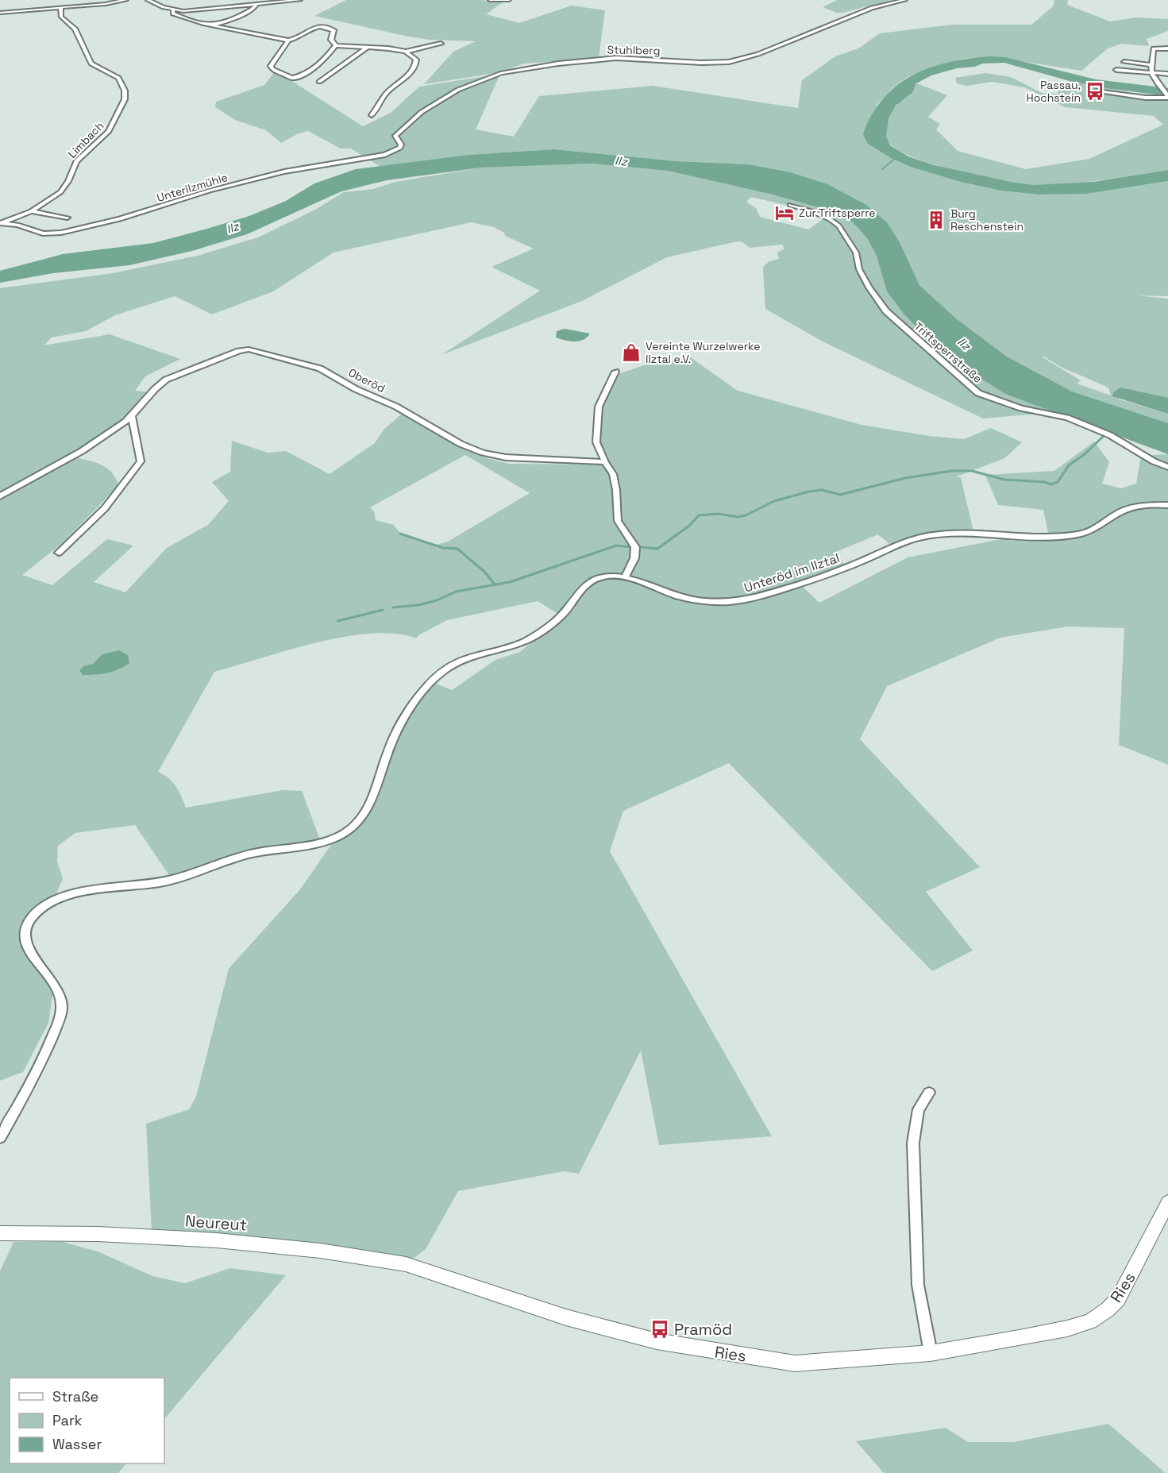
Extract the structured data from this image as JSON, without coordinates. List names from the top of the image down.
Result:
{
  "streets": {
    "street": [
      "Stuhlberg",
      "Limbach",
      "Unterilzmühle",
      "Triftsperrstraße",
      "Oberöd",
      "Unteröd im Ilztal",
      "Neureut",
      "Ries"
    ]
  },
  "crossings": [
    ["Stuhlberg", "Unterilzmühle"],
    ["Neureut", "Ries"]
  ],
  "water": ["Ilz"],
  "places": {
    "bus stop": ["Passau, Hochstein", "Pramöd"],
    "hotel": ["Zur Triftsperre"],
    "building": ["Burg Reschenstein"],
    "shop": ["Vereinte Wurzelwerke Ilztal e.V."]
  },
  "legend": ["Straße", "Park", "Wasser"]
}
